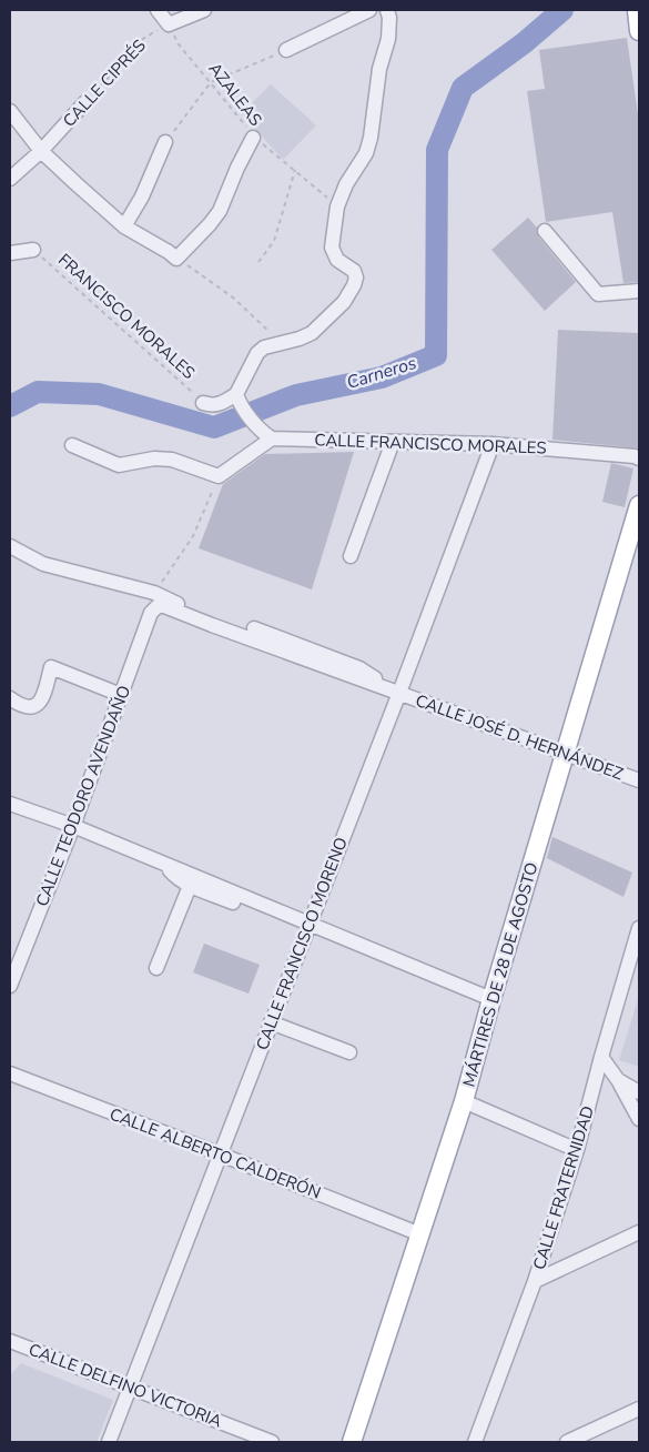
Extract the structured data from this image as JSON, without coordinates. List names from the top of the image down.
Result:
{
  "streets": {
    "main road": ["MÁRTIRES DE 28 DE AGOSTO"],
    "street": [
      "CALLE CIPRÉS",
      "CALLE FRANCISCO MORALES",
      "CALLE JOSÉ D. HERNÁNDEZ",
      "CALLE TEODORO AVENDAÑO",
      "CALLE FRANCISCO MORENO",
      "CALLE ALBERTO CALDERÓN",
      "CALLE FRATERNIDAD",
      "CALLE DELFINO VICTORIA"
    ],
    "path": ["AZALEAS", "FRANCISCO MORALES"]
  },
  "crossings": [
    ["CALLE CIPRÉS", "AZALEAS"],
    ["CALLE FRANCISCO MORALES", "CALLE FRANCISCO MORENO"],
    ["CALLE JOSÉ D. HERNÁNDEZ", "CALLE TEODORO AVENDAÑO"],
    ["CALLE JOSÉ D. HERNÁNDEZ", "CALLE FRANCISCO MORENO"],
    ["CALLE JOSÉ D. HERNÁNDEZ", "MÁRTIRES DE 28 DE AGOSTO"],
    ["CALLE FRANCISCO MORENO", "CALLE ALBERTO CALDERÓN"],
    ["CALLE FRANCISCO MORENO", "CALLE DELFINO VICTORIA"],
    ["MÁRTIRES DE 28 DE AGOSTO", "CALLE ALBERTO CALDERÓN"]
  ],
  "water": ["Carneros"]
}
